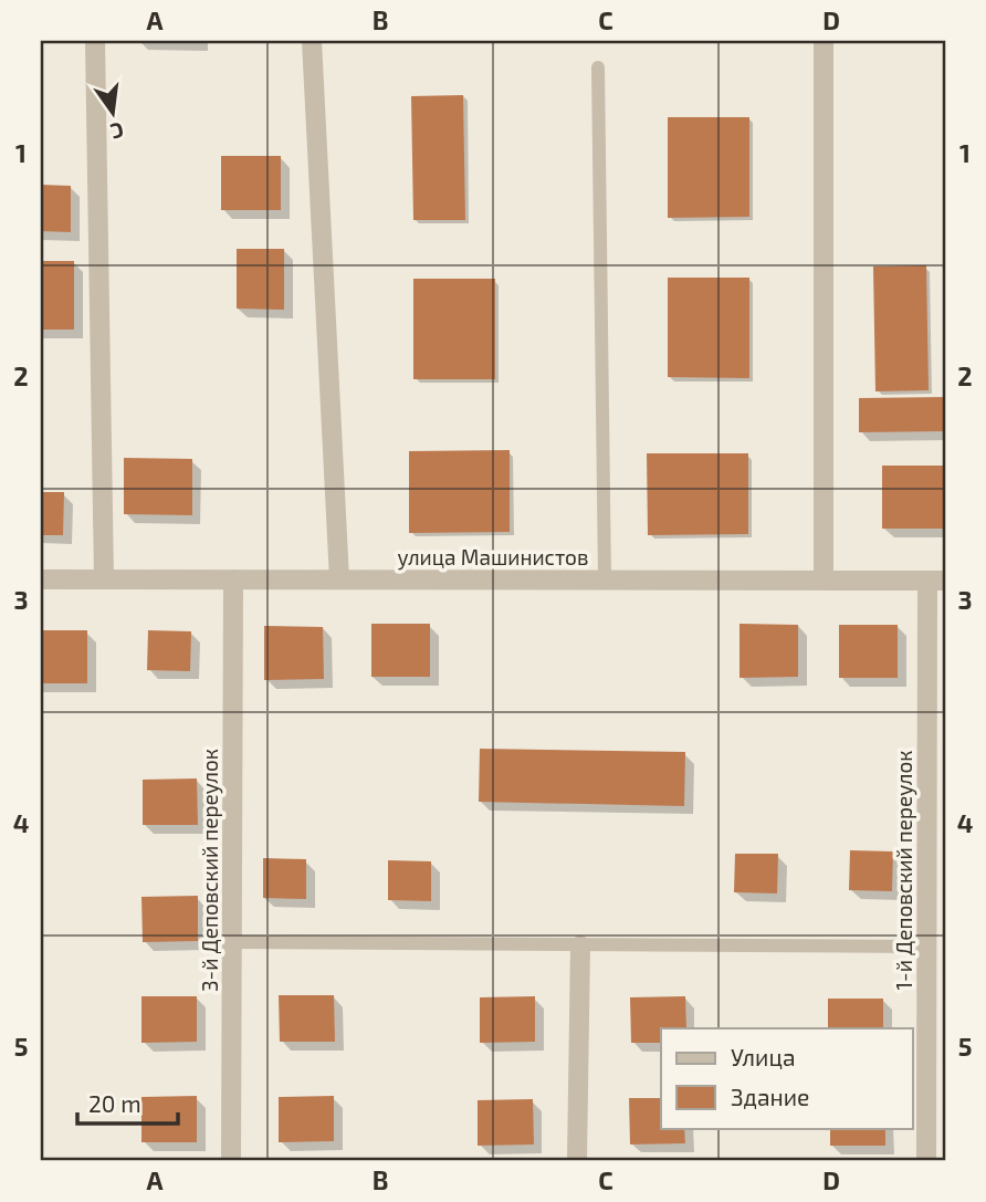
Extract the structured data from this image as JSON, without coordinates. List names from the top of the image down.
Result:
{
  "streets": {
    "street": ["улица Машинистов", "3-й Деповский переулок", "1-й Деповский переулок"]
  },
  "crossings": [
    ["улица Машинистов", "3-й Деповский переулок"],
    ["улица Машинистов", "1-й Деповский переулок"]
  ],
  "legend": ["Улица", "Здание"],
  "scale_bar": "20 m",
  "north": "bottom",
  "grid": {
    "columns": [
      "A",
      "B",
      "C",
      "D"
    ],
    "rows": [
      "1",
      "2",
      "3",
      "4",
      "5"
    ]
  }
}
